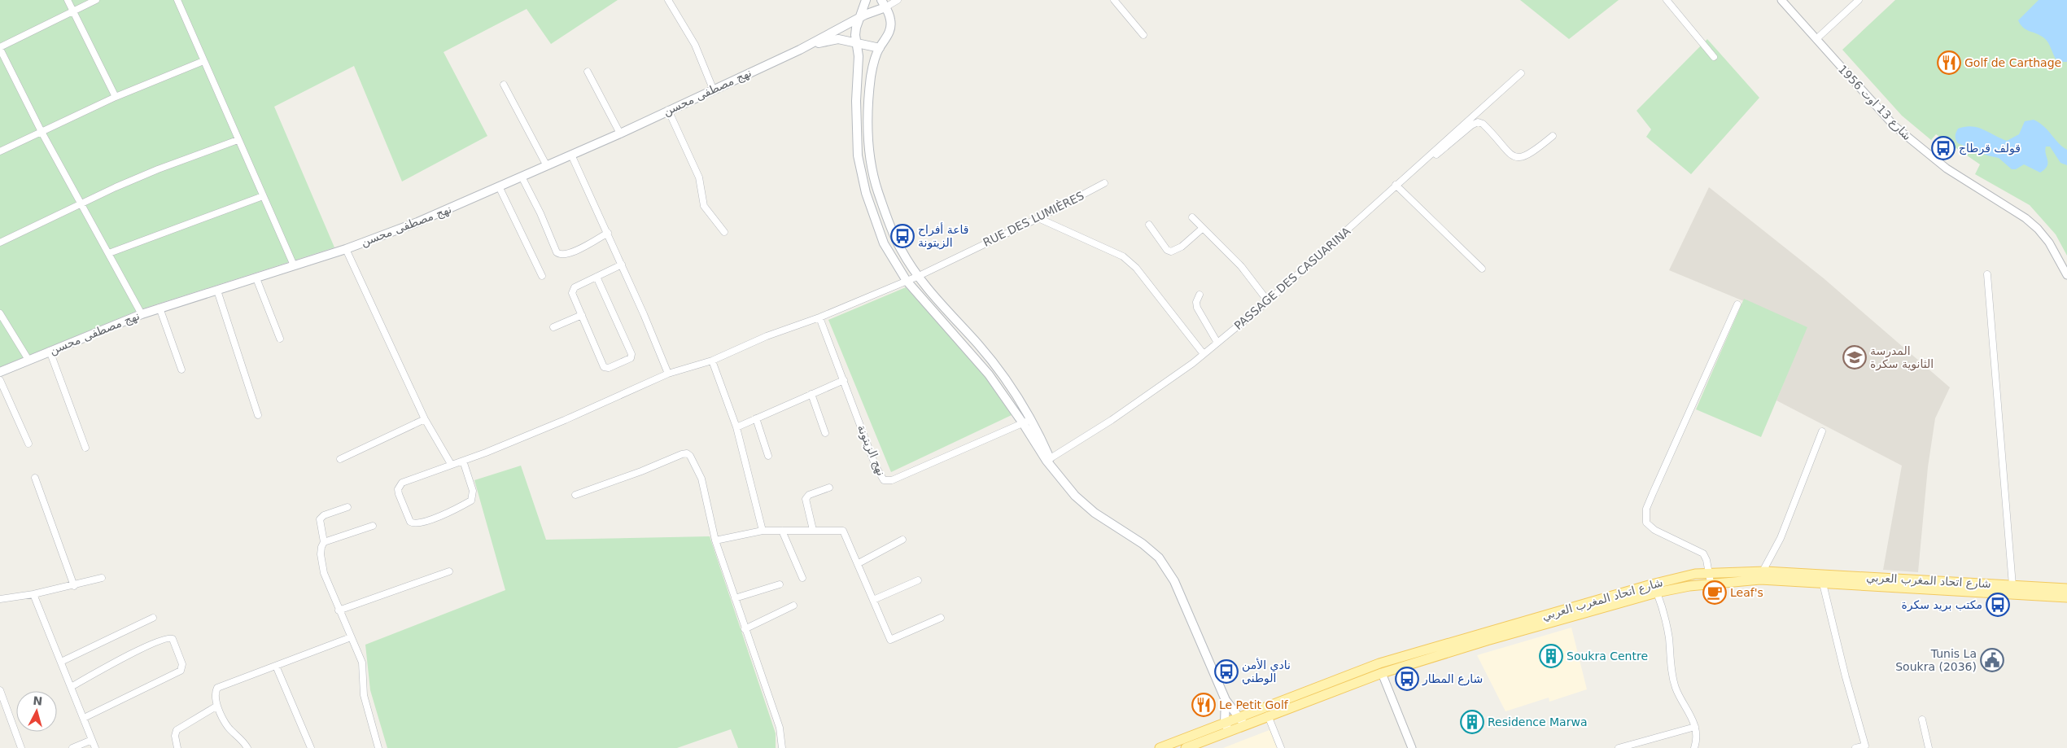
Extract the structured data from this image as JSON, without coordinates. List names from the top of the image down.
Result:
{
  "streets": {
    "main road": ["نهج مصطفى محسن", "شارع اتحاد المغرب العربي"],
    "street": [
      "شارع 13 اوت 1956",
      "RUE DES LUMIÈRES",
      "PASSAGE DES CASUARINA",
      "نهج الزيتونة"
    ]
  },
  "crossings": [
    ["RUE DES LUMIÈRES", "نهج الزيتونة"]
  ],
  "places": {
    "restaurant": ["Golf de Carthage", "Le Petit Golf"],
    "bus stop": [
      "قولف قرطاج",
      "قاعة أفراح الزيتونة",
      "مكتب بريد سكرة",
      "نادي الأمن الوطني",
      "شارع المطار"
    ],
    "school or university": ["المدرسة الثانوية سكرة"],
    "cafe": ["Leaf's"],
    "building": ["Soukra Centre", "Residence Marwa"],
    "public building": ["Tunis La Soukra (2036)"]
  },
  "north": "top"
}
